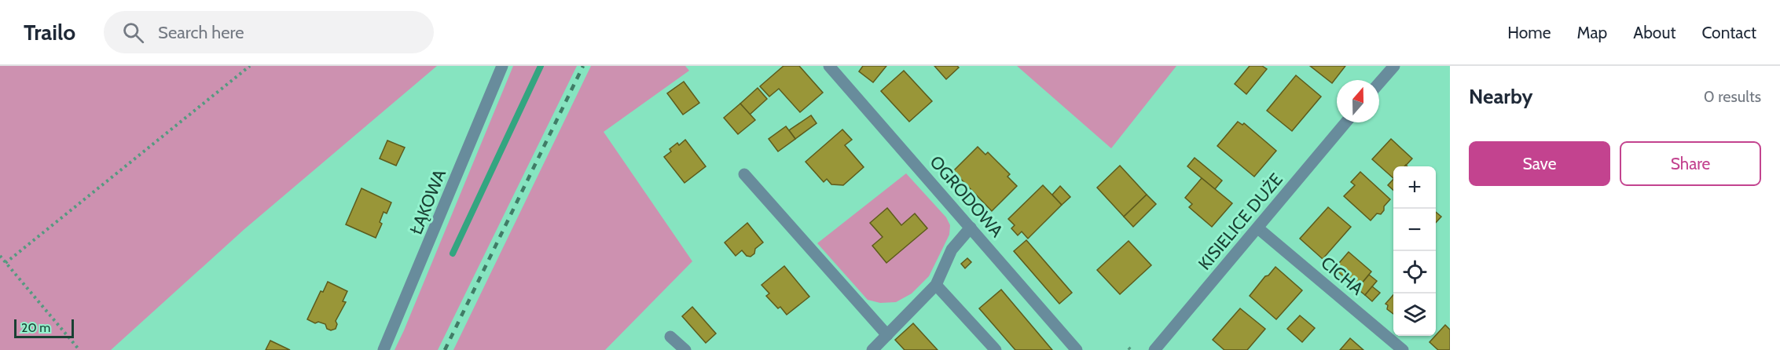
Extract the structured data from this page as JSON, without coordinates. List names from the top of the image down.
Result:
{
  "streets": {
    "street": [
      "OGRODOWA",
      "ŁĄKOWA",
      "KISIELICE DUŻE",
      "CICHA"
    ]
  },
  "crossings": [
    ["KISIELICE DUŻE", "CICHA"]
  ],
  "scale_bar": "20 m",
  "north": "top",
  "page": {
    "header": "Trailo",
    "search": "Search here",
    "nav": [
      "Home",
      "Map",
      "About",
      "Contact"
    ],
    "heading": ["Nearby", "0 results"],
    "buttons": ["Save", "Share"],
    "map_buttons": ["+", "−"],
    "scale": "20 m"
  }
}
